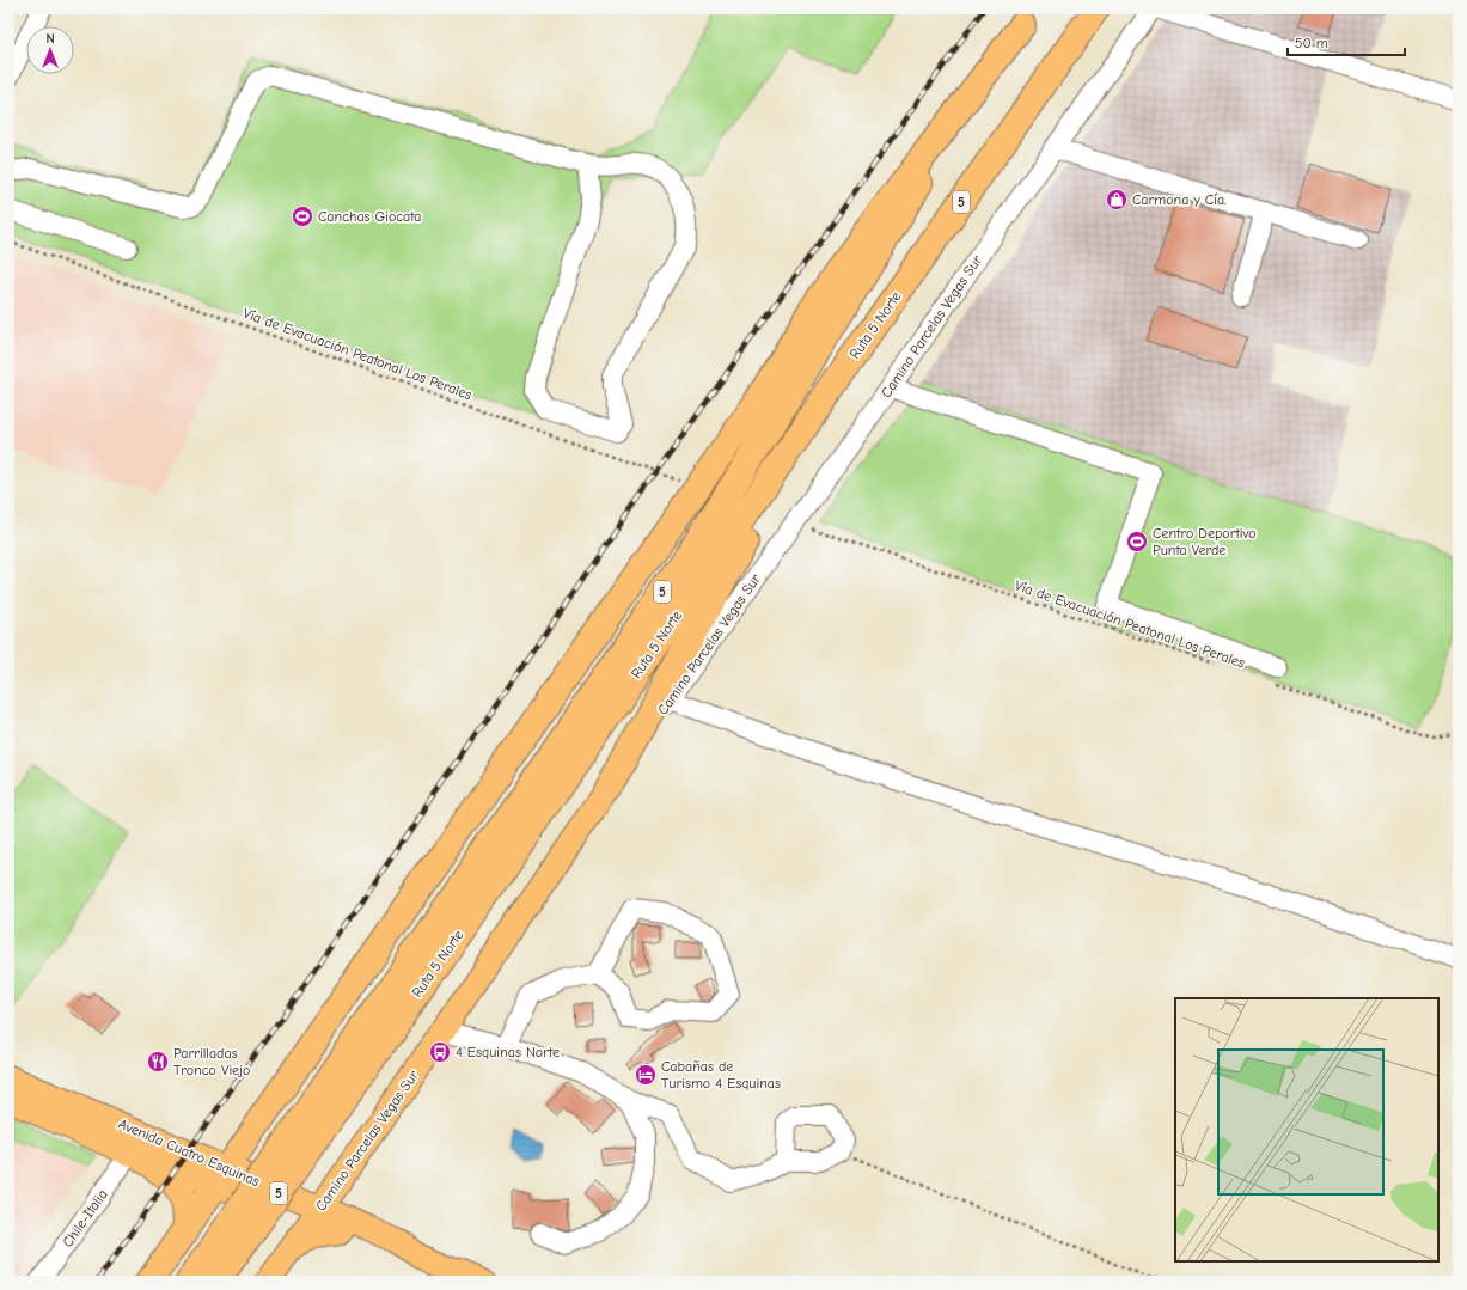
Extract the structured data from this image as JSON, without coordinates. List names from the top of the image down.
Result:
{
  "streets": {
    "highway": ["5", "Ruta 5 Norte"],
    "main road": ["Camino Parcelas Vegas Sur", "Avenida Cuatro Esquinas"],
    "street": ["Chile-Italia"],
    "path": ["Vía de Evacuación Peatonal Los Perales"]
  },
  "crossings": [
    ["Camino Parcelas Vegas Sur", "Vía de Evacuación Peatonal Los Perales"],
    ["Camino Parcelas Vegas Sur", "Avenida Cuatro Esquinas"],
    ["Avenida Cuatro Esquinas", "Chile-Italia"]
  ],
  "places": {
    "shop": ["Carmona y Cía."],
    "sports": ["Canchas Giocata", "Centro Deportivo Punta Verde"],
    "bus stop": ["4 Esquinas Norte"],
    "restaurant": ["Parrilladas Tronco Viejo"],
    "hotel": ["Cabañas de Turismo 4 Esquinas"]
  },
  "scale_bar": "50 m",
  "north": "top"
}
